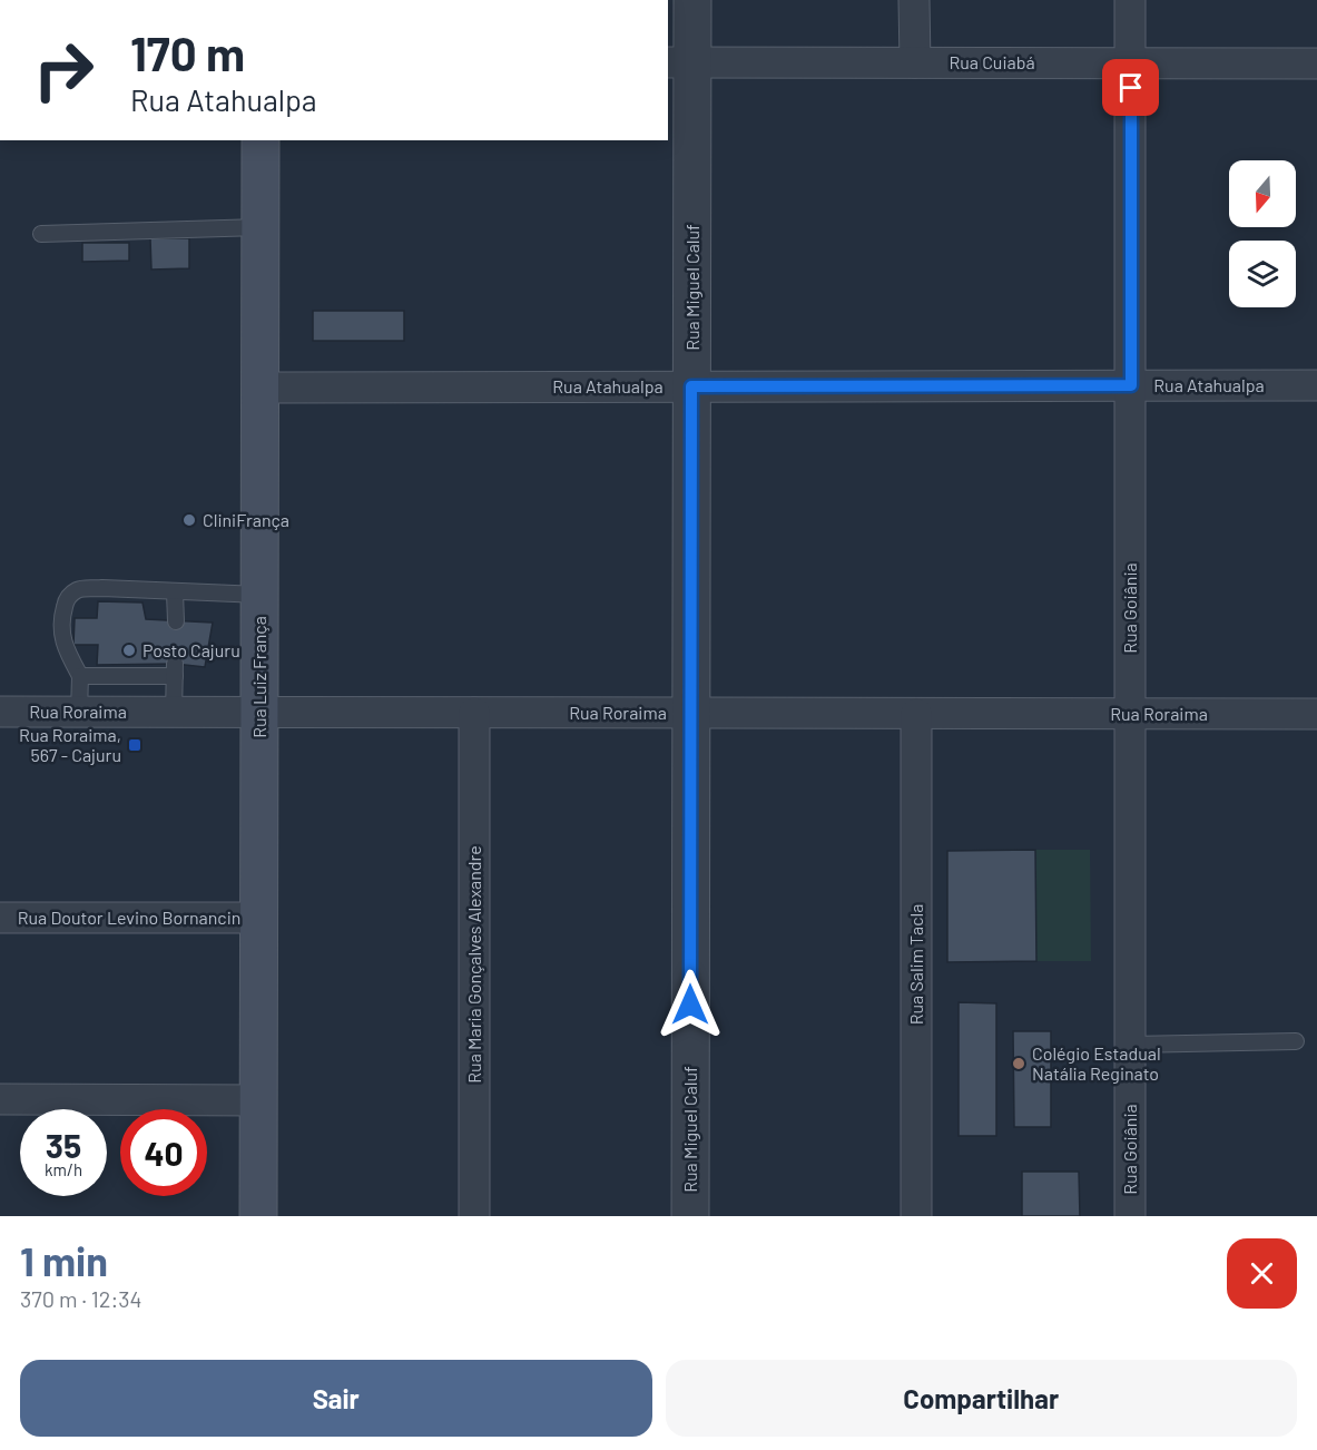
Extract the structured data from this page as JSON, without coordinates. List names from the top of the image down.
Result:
{
  "streets": {
    "main road": ["Rua Luiz França"],
    "street": [
      "Rua Cuiabá",
      "Rua Miguel Caluf",
      "Rua Atahualpa",
      "Rua Goiânia",
      "Rua Roraima",
      "Rua Doutor Levino Bornancin",
      "Rua Maria Gonçalves Alexandre",
      "Rua Salim Tacla"
    ]
  },
  "crossings": [
    ["Rua Cuiabá", "Rua Miguel Caluf"],
    ["Rua Cuiabá", "Rua Goiânia"],
    ["Rua Miguel Caluf", "Rua Atahualpa"],
    ["Rua Miguel Caluf", "Rua Roraima"],
    ["Rua Atahualpa", "Rua Goiânia"],
    ["Rua Atahualpa", "Rua Luiz França"],
    ["Rua Goiânia", "Rua Roraima"],
    ["Rua Luiz França", "Rua Roraima"],
    ["Rua Luiz França", "Rua Doutor Levino Bornancin"],
    ["Rua Roraima", "Rua Maria Gonçalves Alexandre"],
    ["Rua Roraima", "Rua Salim Tacla"]
  ],
  "places": {
    "other": ["CliniFrança", "Posto Cajuru", "Colégio Estadual Natália Reginato"],
    "transit": ["Rua Roraima, 567 - Cajuru"]
  },
  "north": "bottom",
  "page": {
    "turn": ["170 m", "Rua Atahualpa"],
    "speed": "35 km/h",
    "limit": "40",
    "heading": ["1 min", "370 m · 12:34"],
    "buttons": ["Sair", "Compartilhar"]
  }
}
